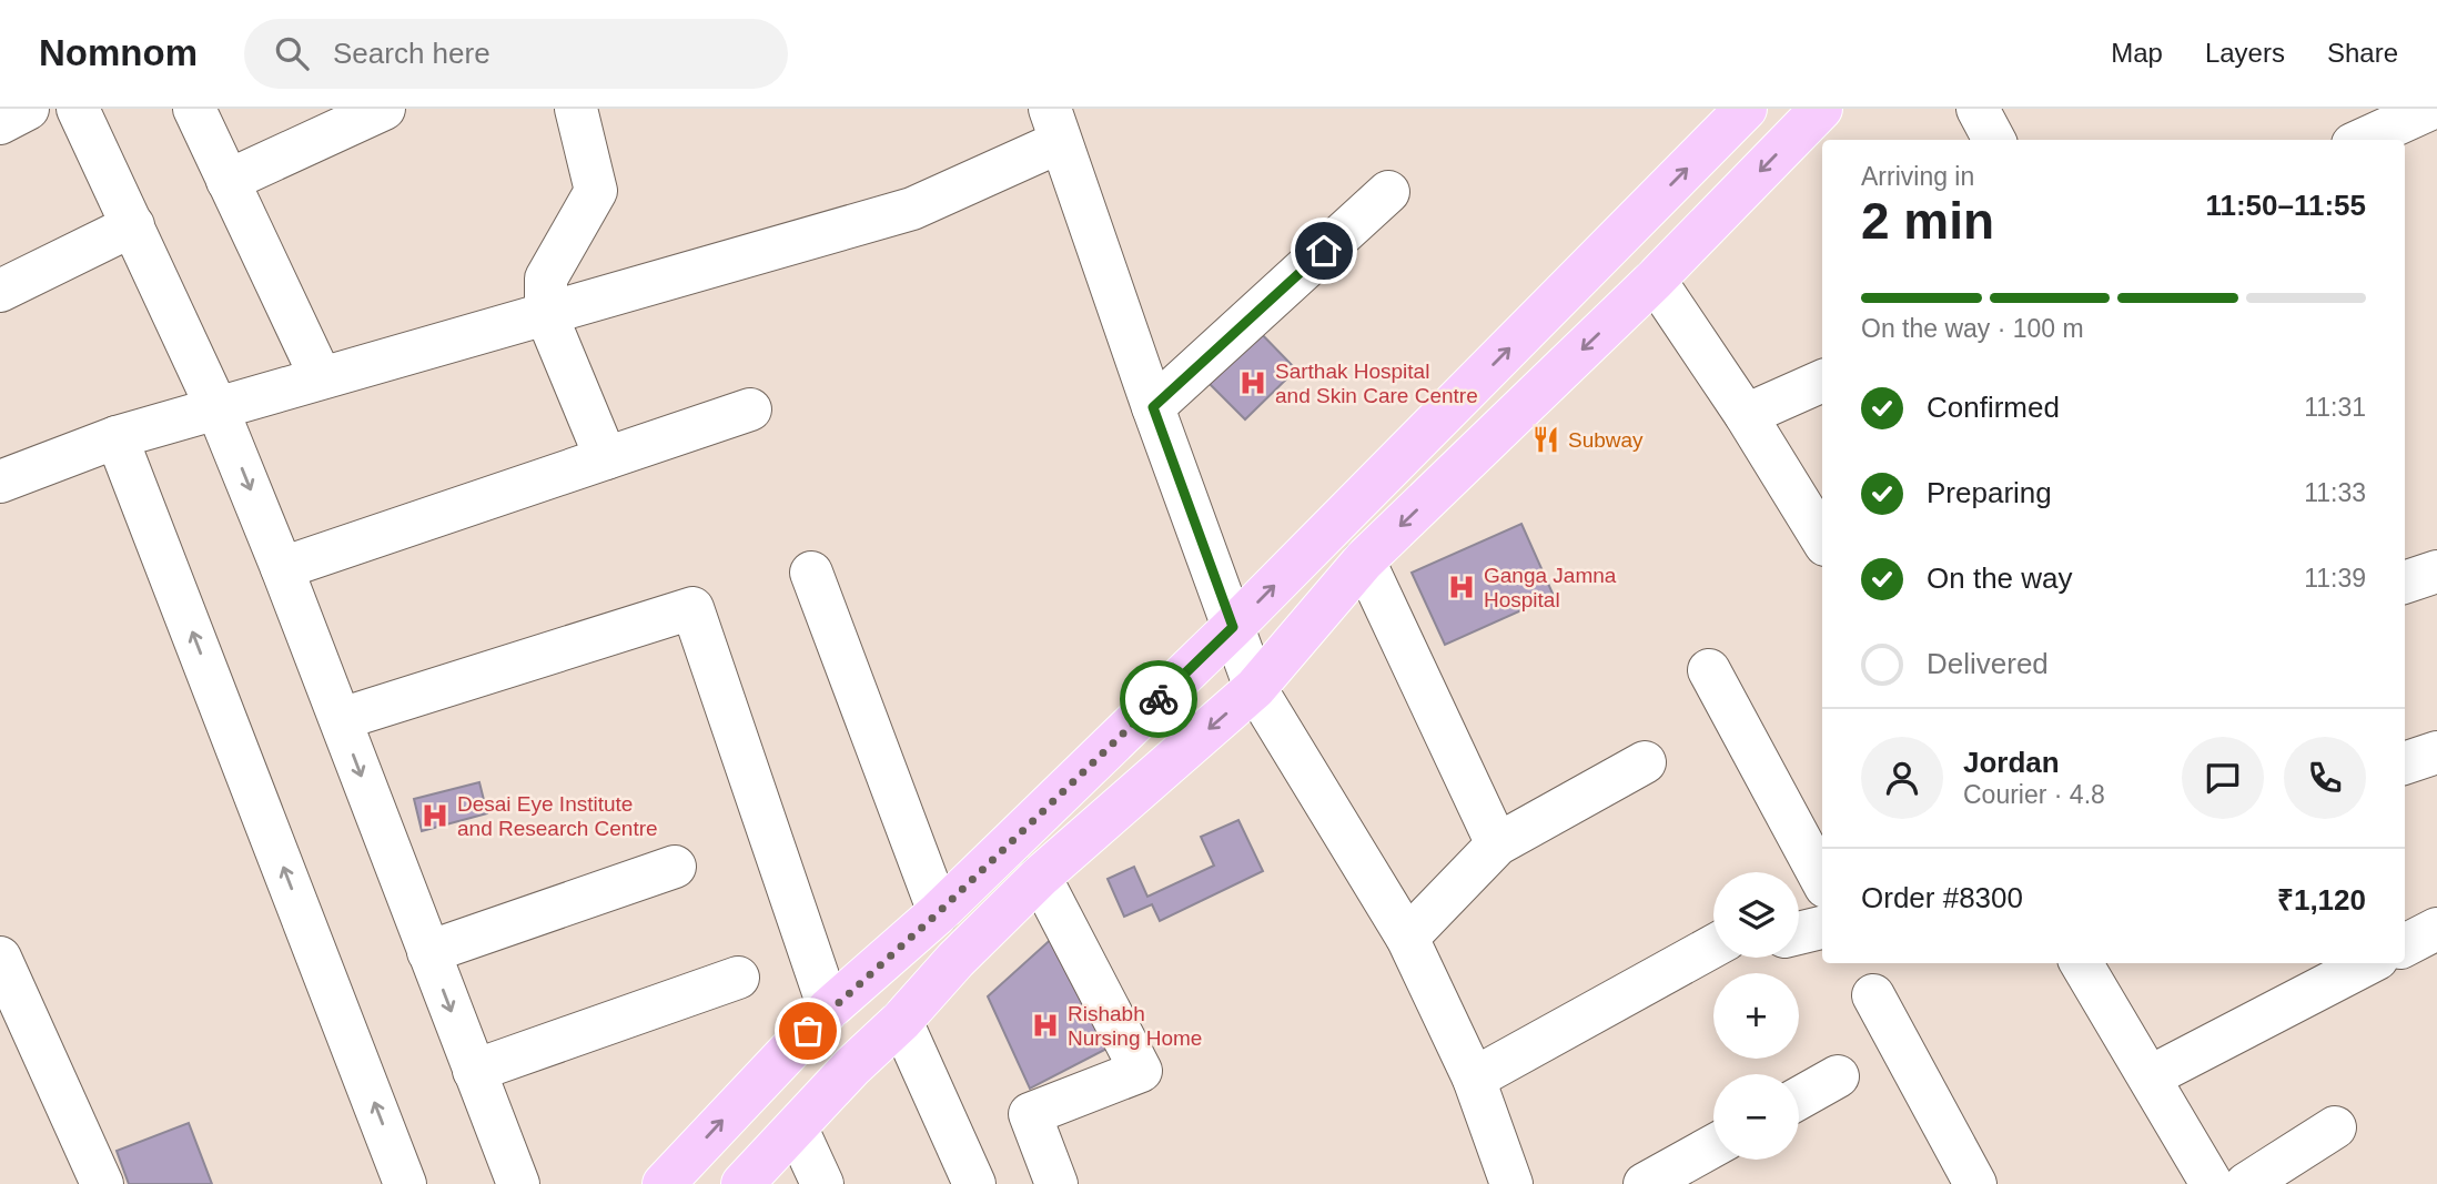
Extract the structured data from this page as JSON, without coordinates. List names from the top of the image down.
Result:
{
  "places": {
    "hospital": [
      "Sarthak Hospital and Skin Care Centre",
      "Ganga Jamna Hospital",
      "Desai Eye Institute and Research Centre",
      "Rishabh Nursing Home"
    ],
    "restaurant": ["Subway"]
  },
  "page": {
    "header": "Nomnom",
    "search": "Search here",
    "nav": ["Map", "Layers", "Share"],
    "heading": ["2 min", "Arriving in", "11:50–11:55"],
    "panel": [
      "Jordan",
      "Courier · 4.8",
      "Order #8300",
      "₹1,120"
    ],
    "bar": "On the way · 100 m",
    "list": [
      ["Confirmed", "11:31"],
      ["Preparing", "11:33"],
      ["On the way", "11:39"],
      "Delivered"
    ],
    "map_buttons": ["+", "−"]
  }
}
